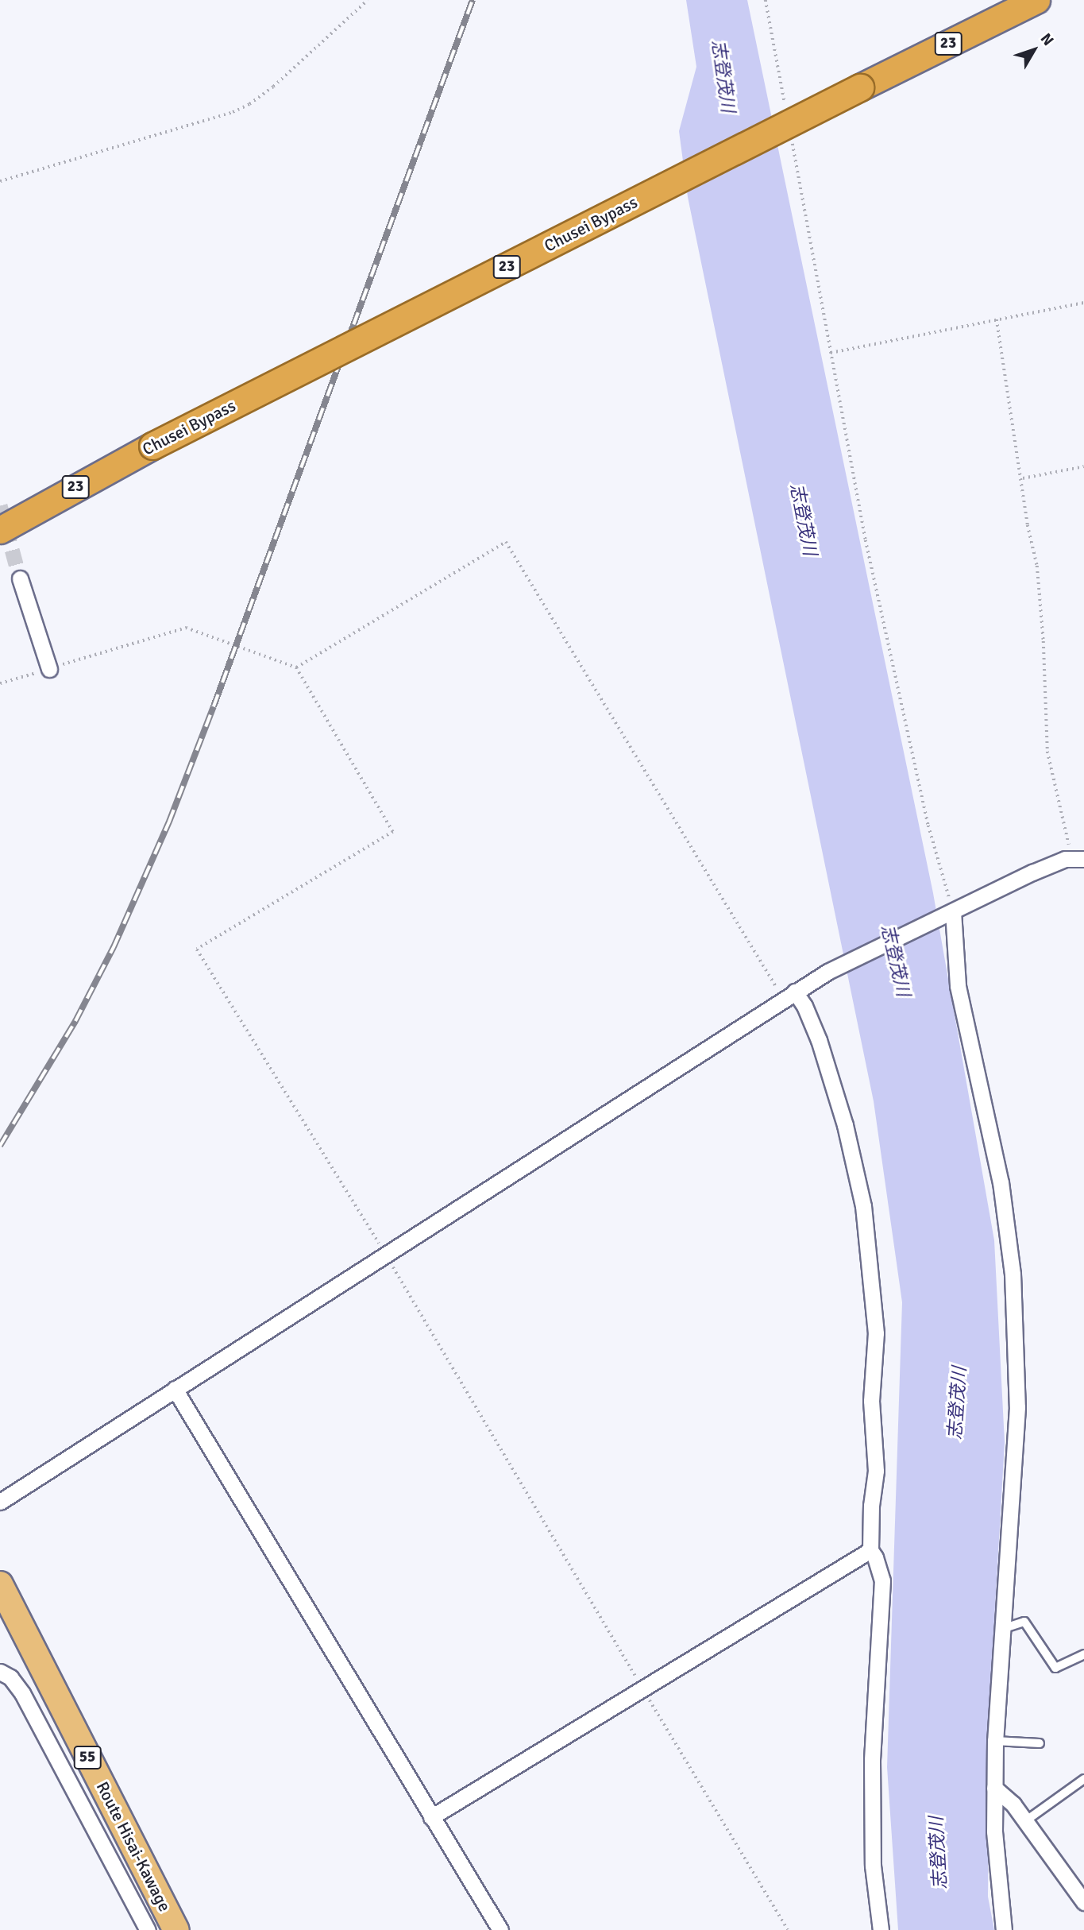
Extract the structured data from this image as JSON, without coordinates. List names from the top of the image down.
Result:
{
  "streets": {
    "highway": ["23", "Chusei Bypass"],
    "main road": ["55", "Route Hisai-Kawage"]
  },
  "water": ["志登茂川"],
  "north": "top right"
}
